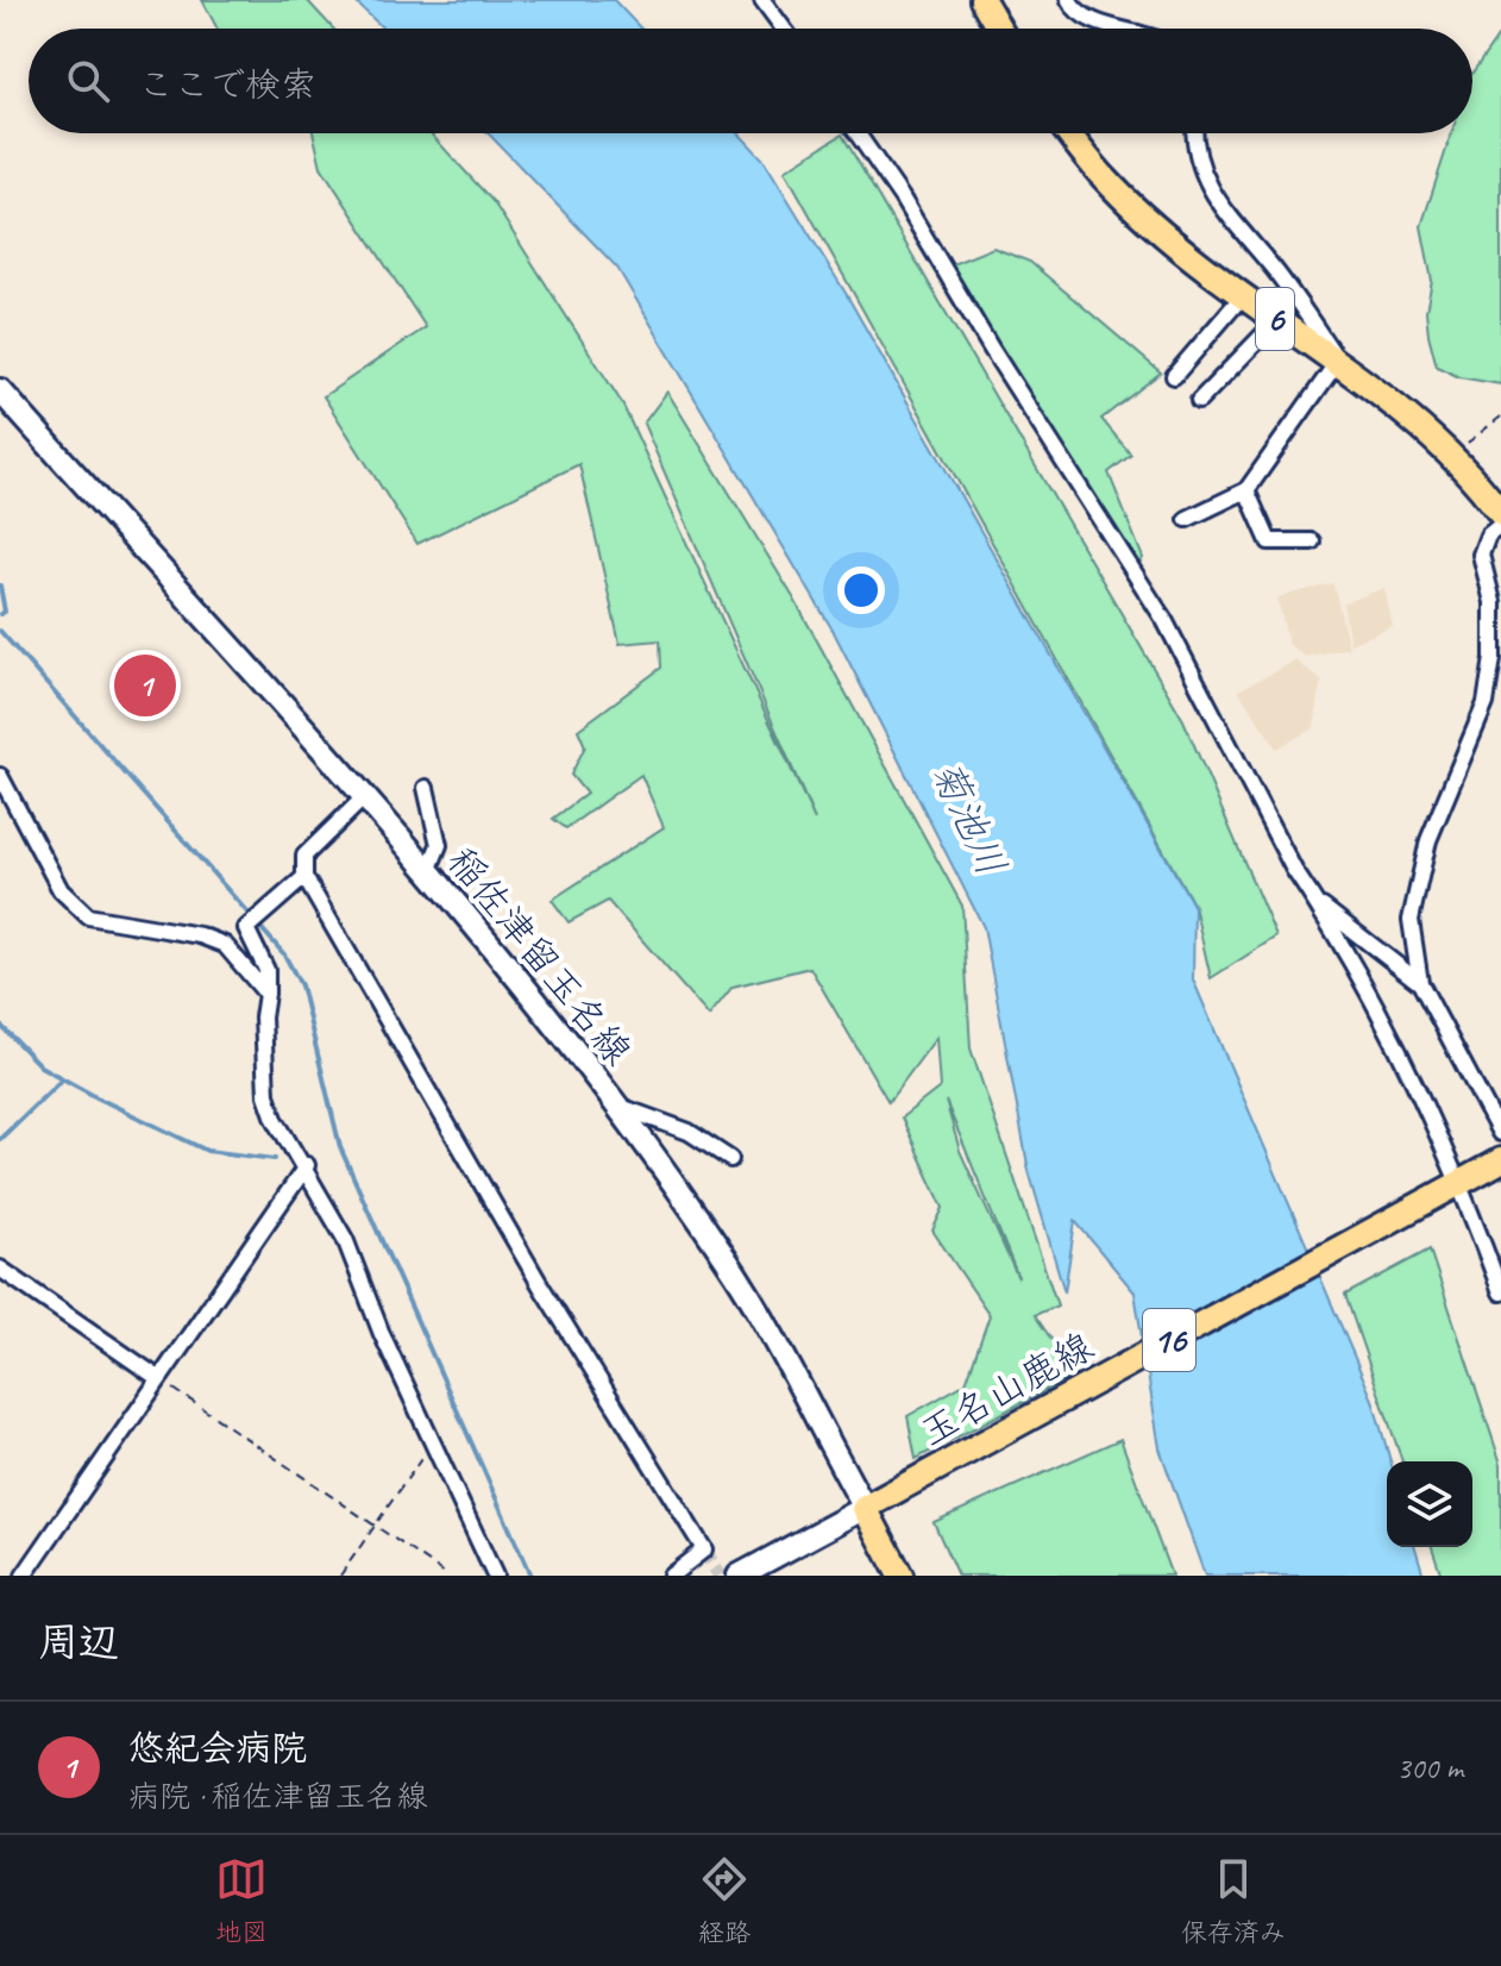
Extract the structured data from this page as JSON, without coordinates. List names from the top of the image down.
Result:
{
  "streets": {
    "main road": [
      "6",
      "稲佐津留玉名線",
      "16",
      "玉名山鹿線"
    ]
  },
  "crossings": [
    ["稲佐津留玉名線", "玉名山鹿線"]
  ],
  "water": ["菊池川"],
  "page": {
    "search": "ここで検索",
    "pins": "1",
    "heading": "周辺",
    "list": [
      {
        "mark": "1",
        "name": "悠紀会病院",
        "note": "病院 · 稲佐津留玉名線",
        "value": "300 m"
      }
    ],
    "nav": ["地図", "経路", "保存済み"]
  }
}
